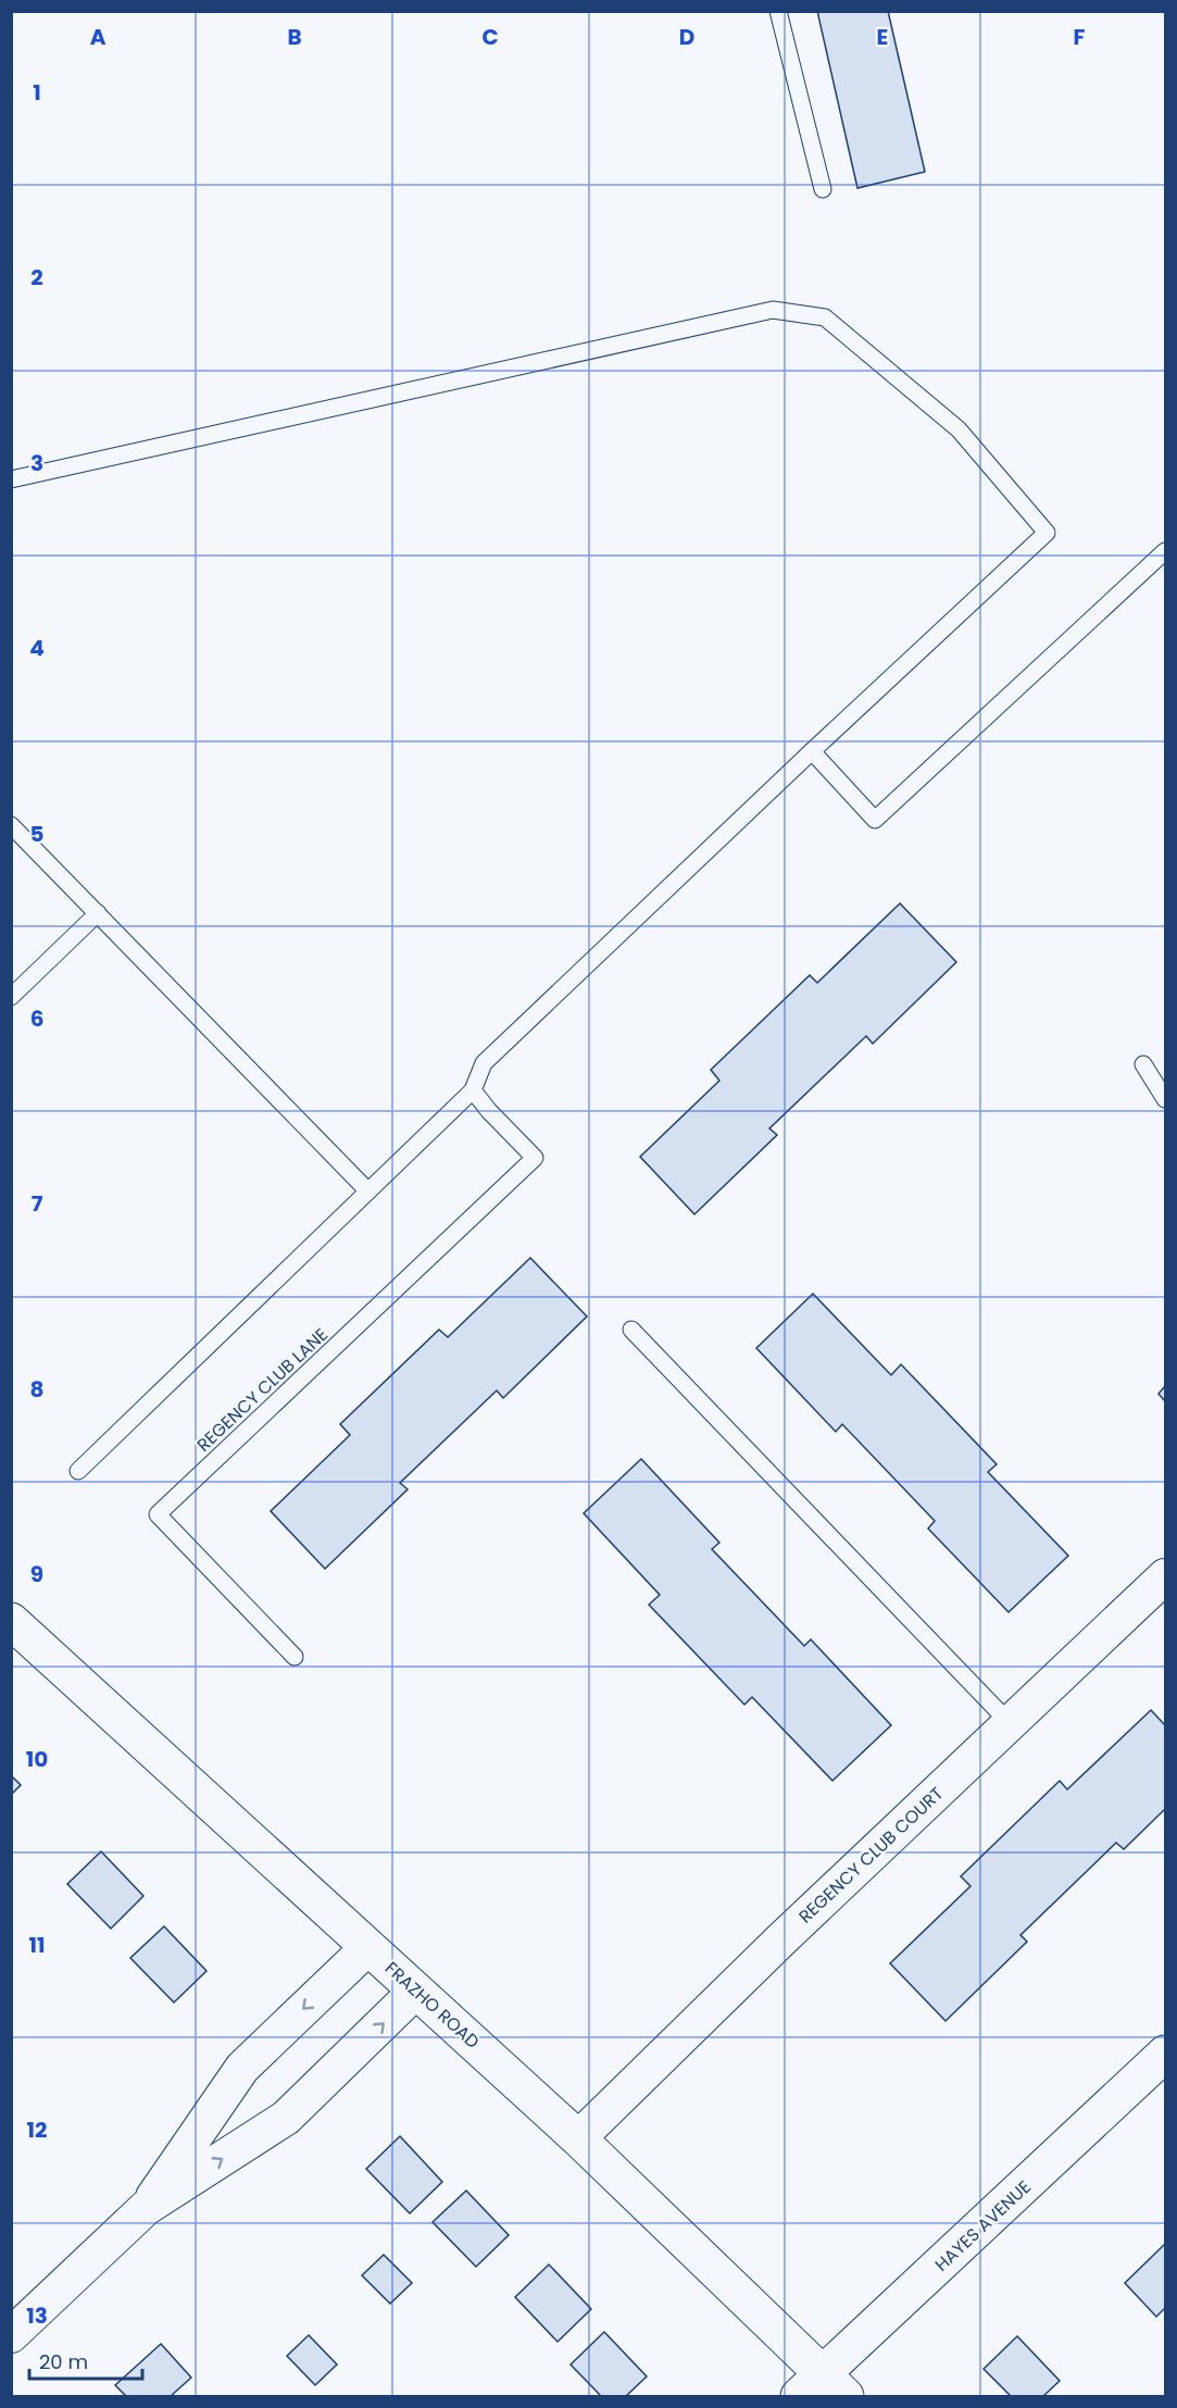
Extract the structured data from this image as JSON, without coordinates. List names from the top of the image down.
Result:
{
  "streets": {
    "street": ["REGENCY CLUB COURT", "FRAZHO ROAD", "HAYES AVENUE"],
    "lane": ["REGENCY CLUB LANE"]
  },
  "crossings": [
    ["REGENCY CLUB COURT", "FRAZHO ROAD"],
    ["FRAZHO ROAD", "HAYES AVENUE"]
  ],
  "scale_bar": "20 m",
  "grid": {
    "columns": [
      "A",
      "B",
      "C",
      "D",
      "E",
      "F"
    ],
    "rows": [
      "1",
      "2",
      "3",
      "4",
      "5",
      "6",
      "7",
      "8",
      "9",
      "10",
      "11",
      "12",
      "13"
    ]
  }
}
